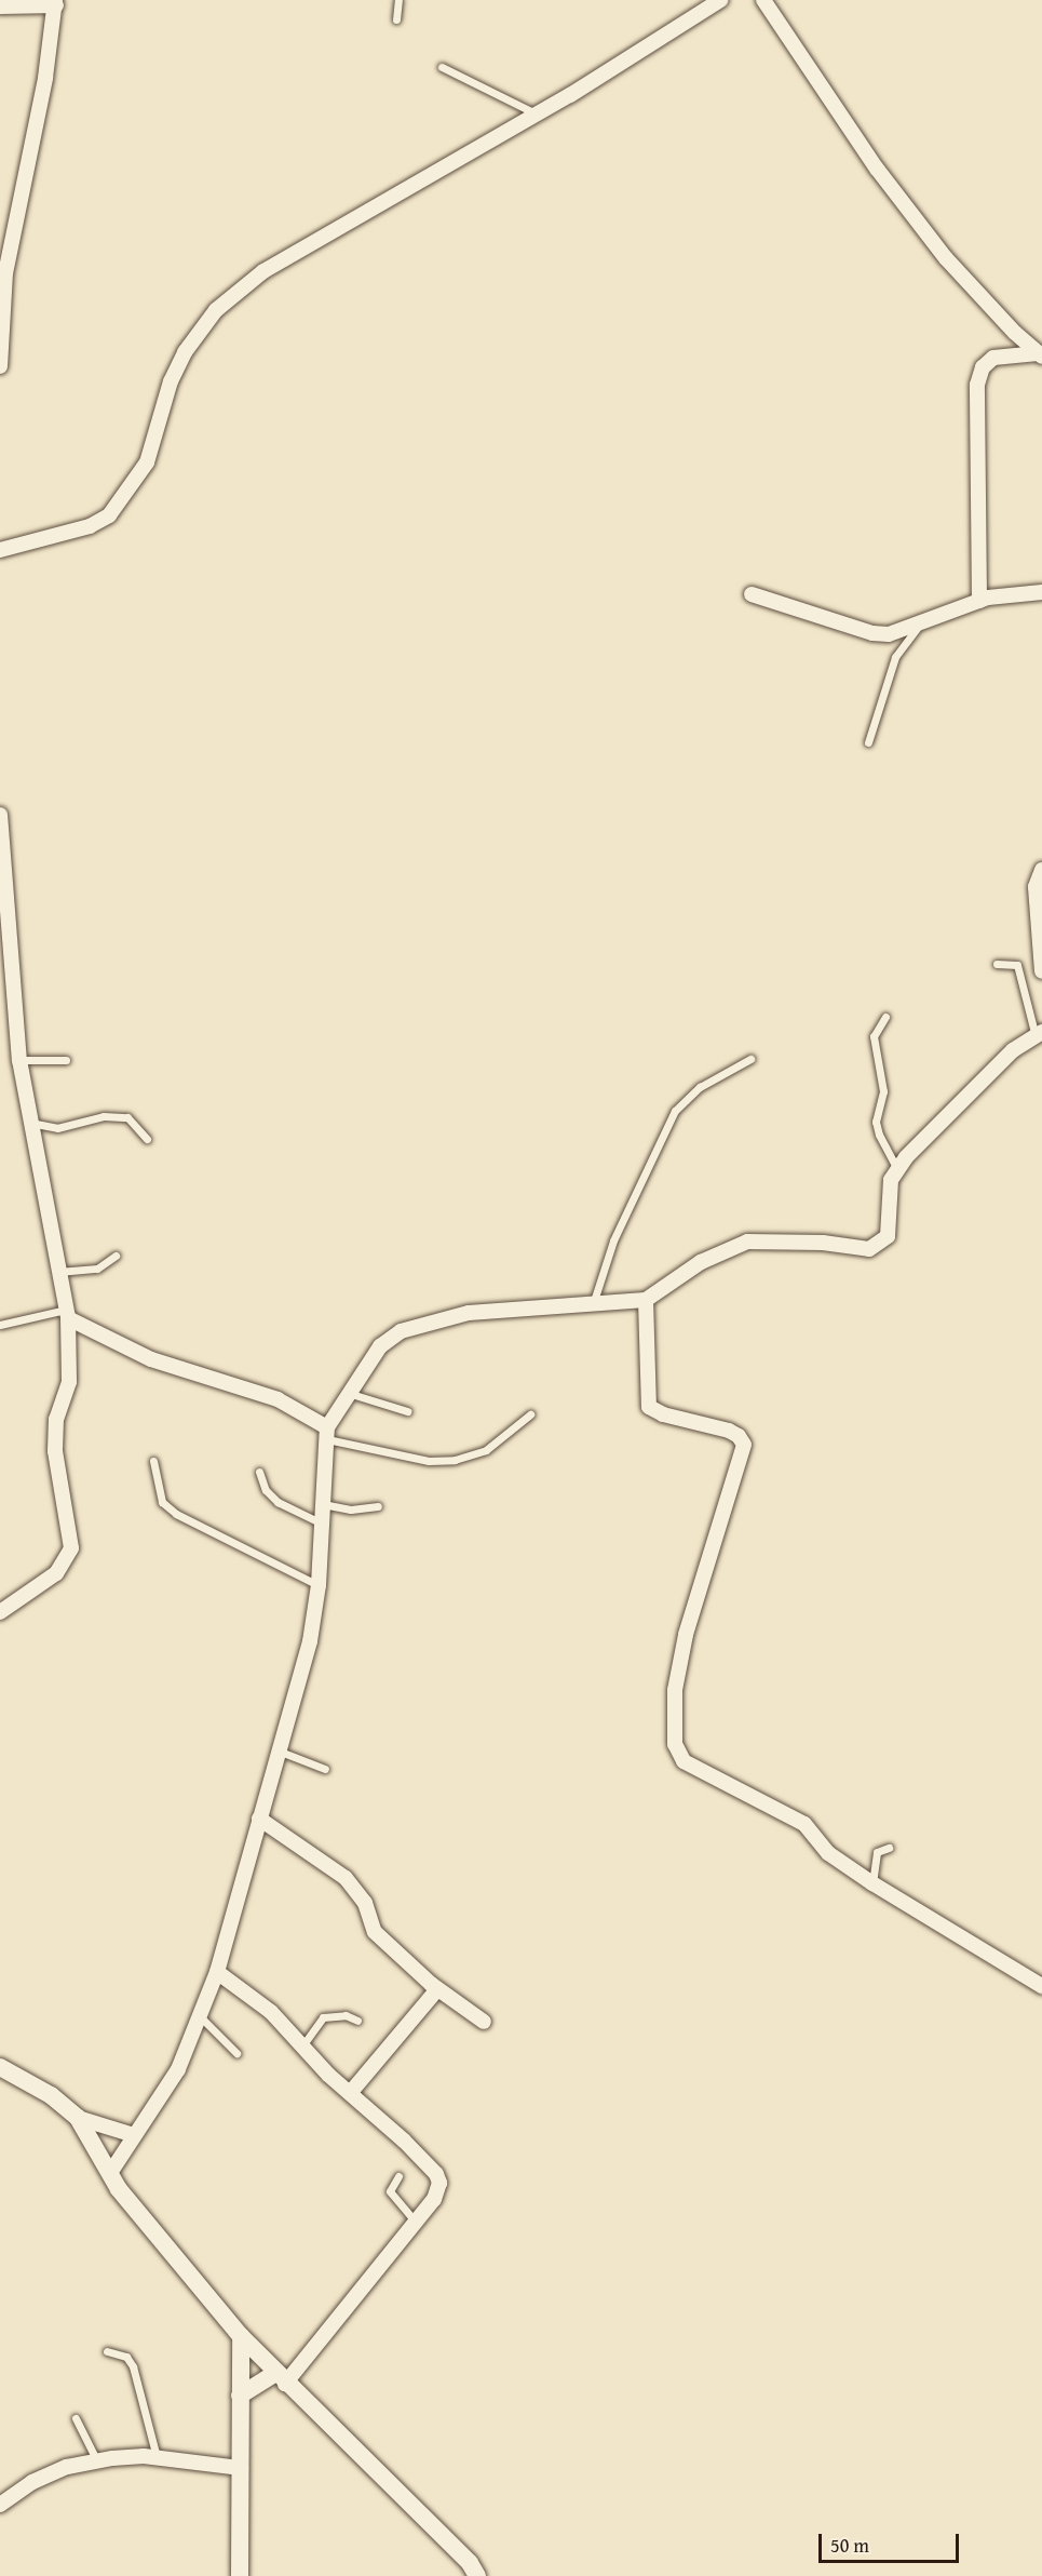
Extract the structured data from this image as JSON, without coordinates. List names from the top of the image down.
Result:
{
  "scale_bar": "50 m"
}
